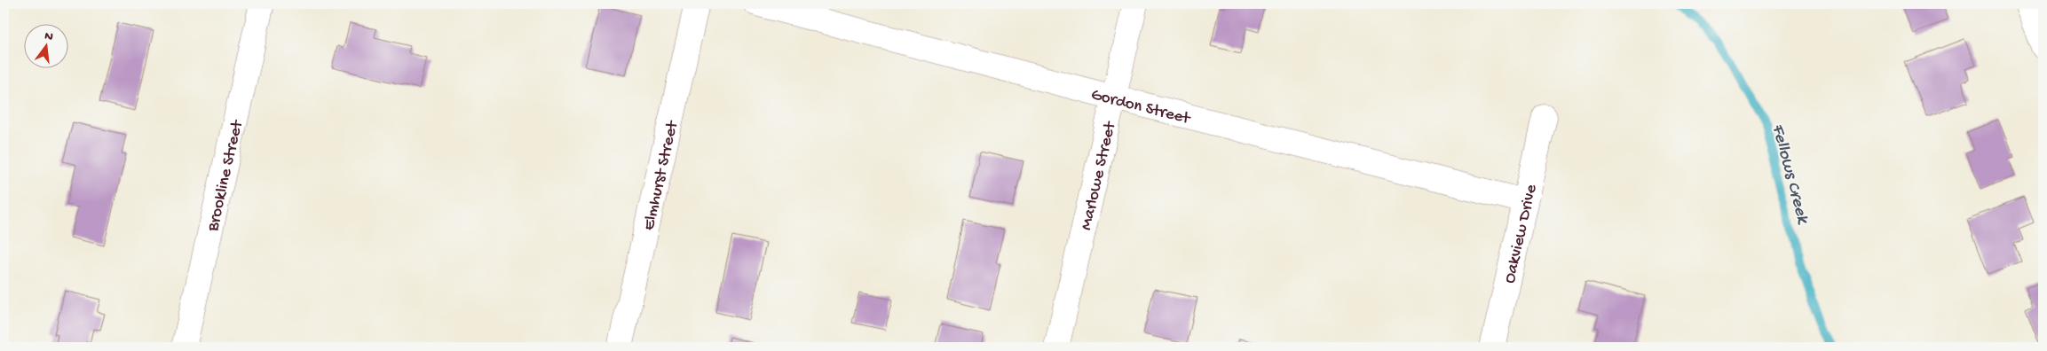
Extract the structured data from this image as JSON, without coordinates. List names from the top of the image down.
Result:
{
  "streets": {
    "street": [
      "Gordon Street",
      "Brookline Street",
      "Elmhurst Street",
      "Marlowe Street",
      "Oakview Drive"
    ]
  },
  "crossings": [
    ["Gordon Street", "Marlowe Street"],
    ["Gordon Street", "Oakview Drive"]
  ],
  "water": ["Fellows Creek"],
  "north": "top"
}
